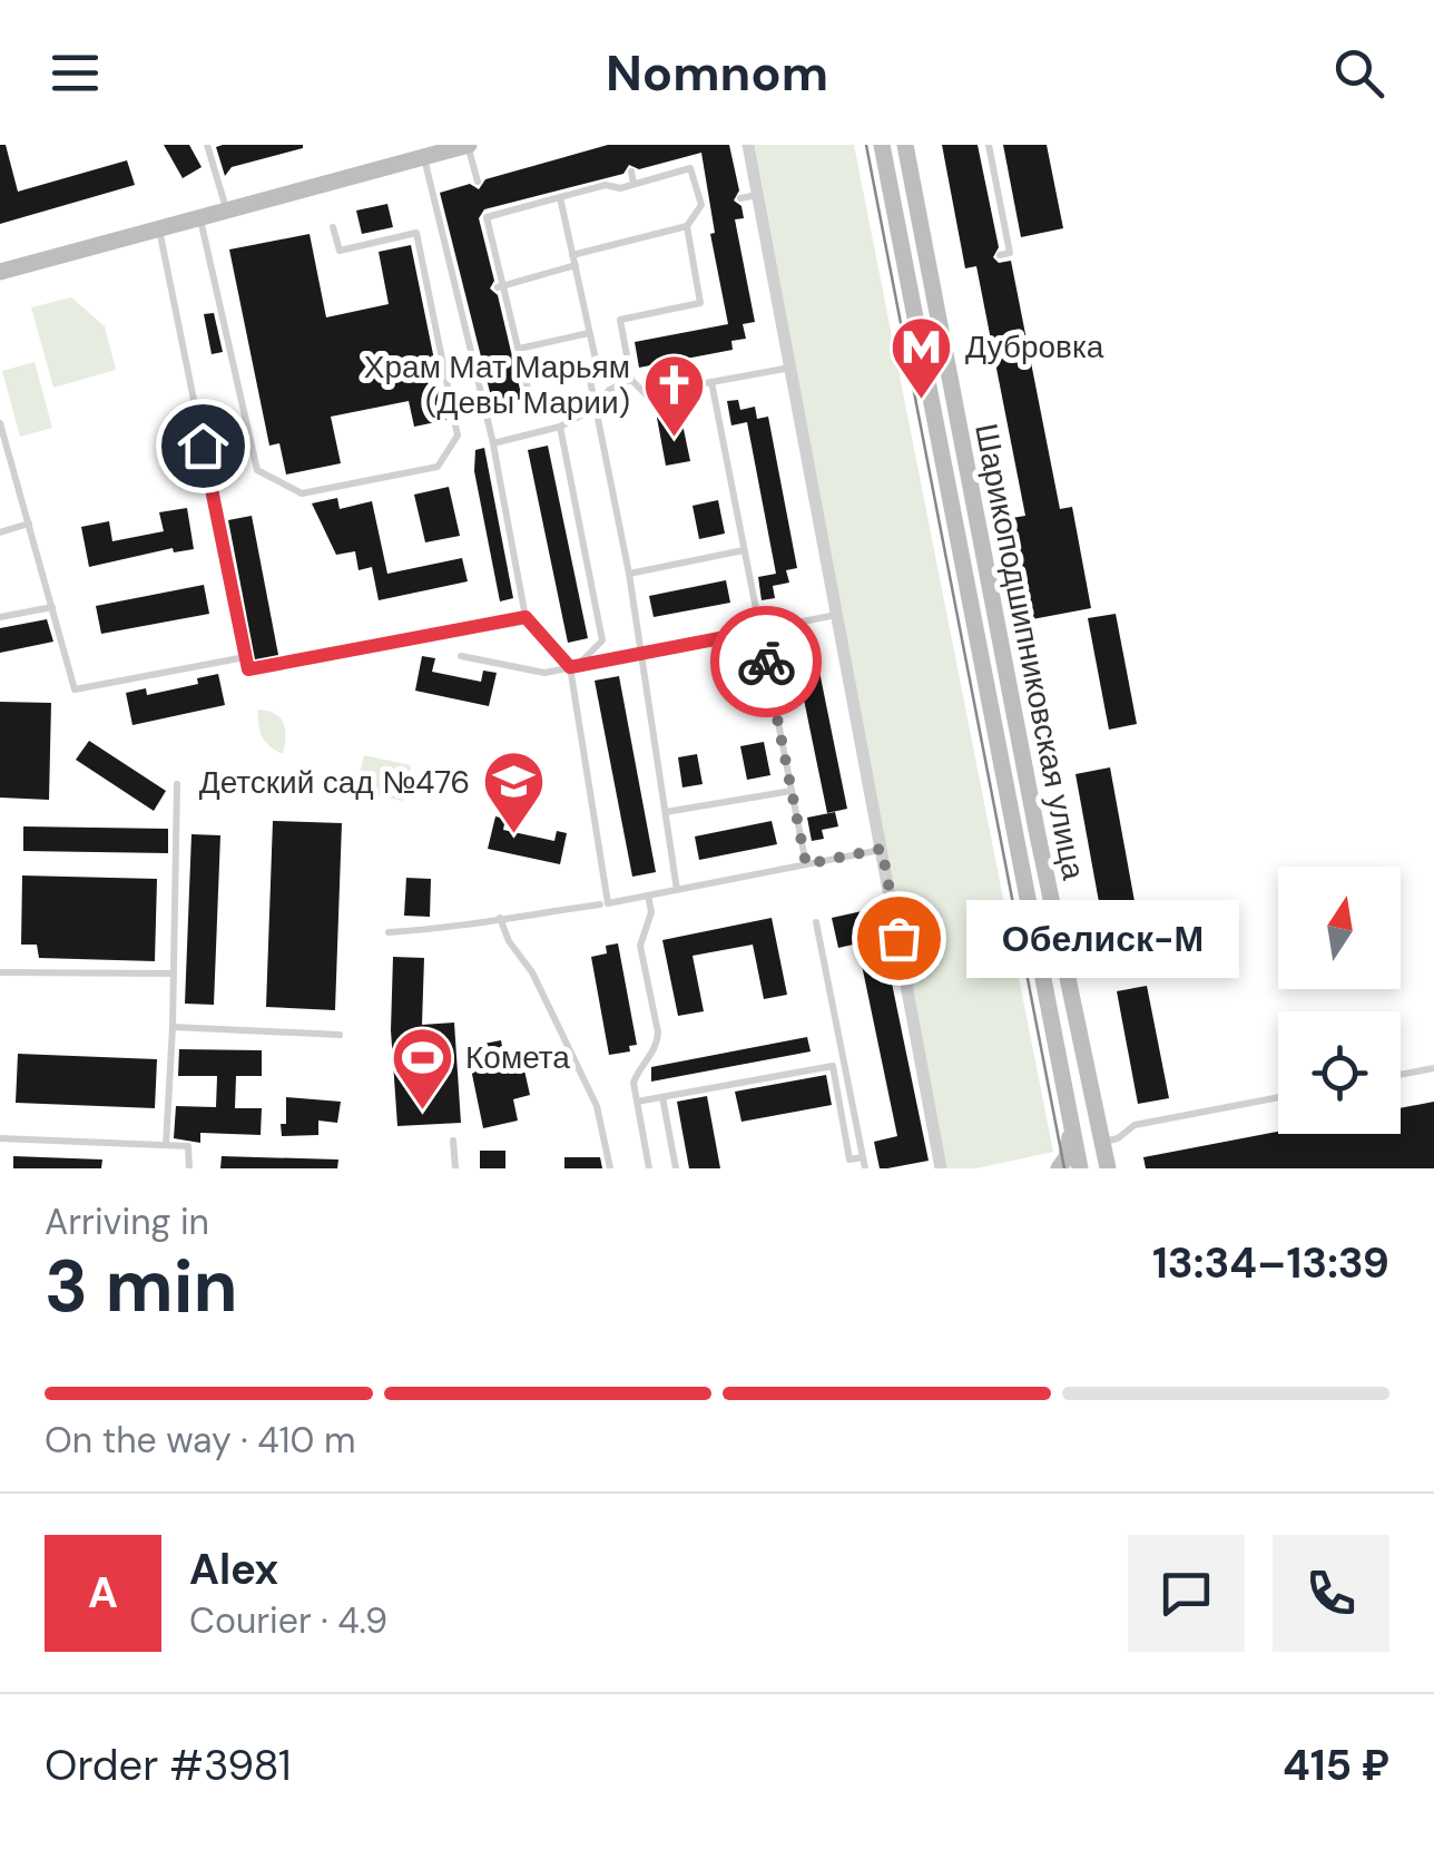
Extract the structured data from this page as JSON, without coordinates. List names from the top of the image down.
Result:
{
  "streets": {
    "main road": ["Шарикоподшипниковская улица"]
  },
  "places": {
    "metro station": ["Дубровка"],
    "church": ["Храм Мат Марьям (Девы Марии)"],
    "school or university": ["Детский сад №476"],
    "other": ["Обелиск-М"],
    "sports": ["Комета"]
  },
  "north": "top",
  "page": {
    "header": "Nomnom",
    "bubble": "Обелиск-М",
    "heading": ["3 min", "Arriving in", "13:34–13:39"],
    "panel": [
      "Alex",
      "Courier · 4.9",
      "Order #3981",
      "415 ₽"
    ],
    "bar": "On the way · 410 m",
    "round": "A"
  }
}
